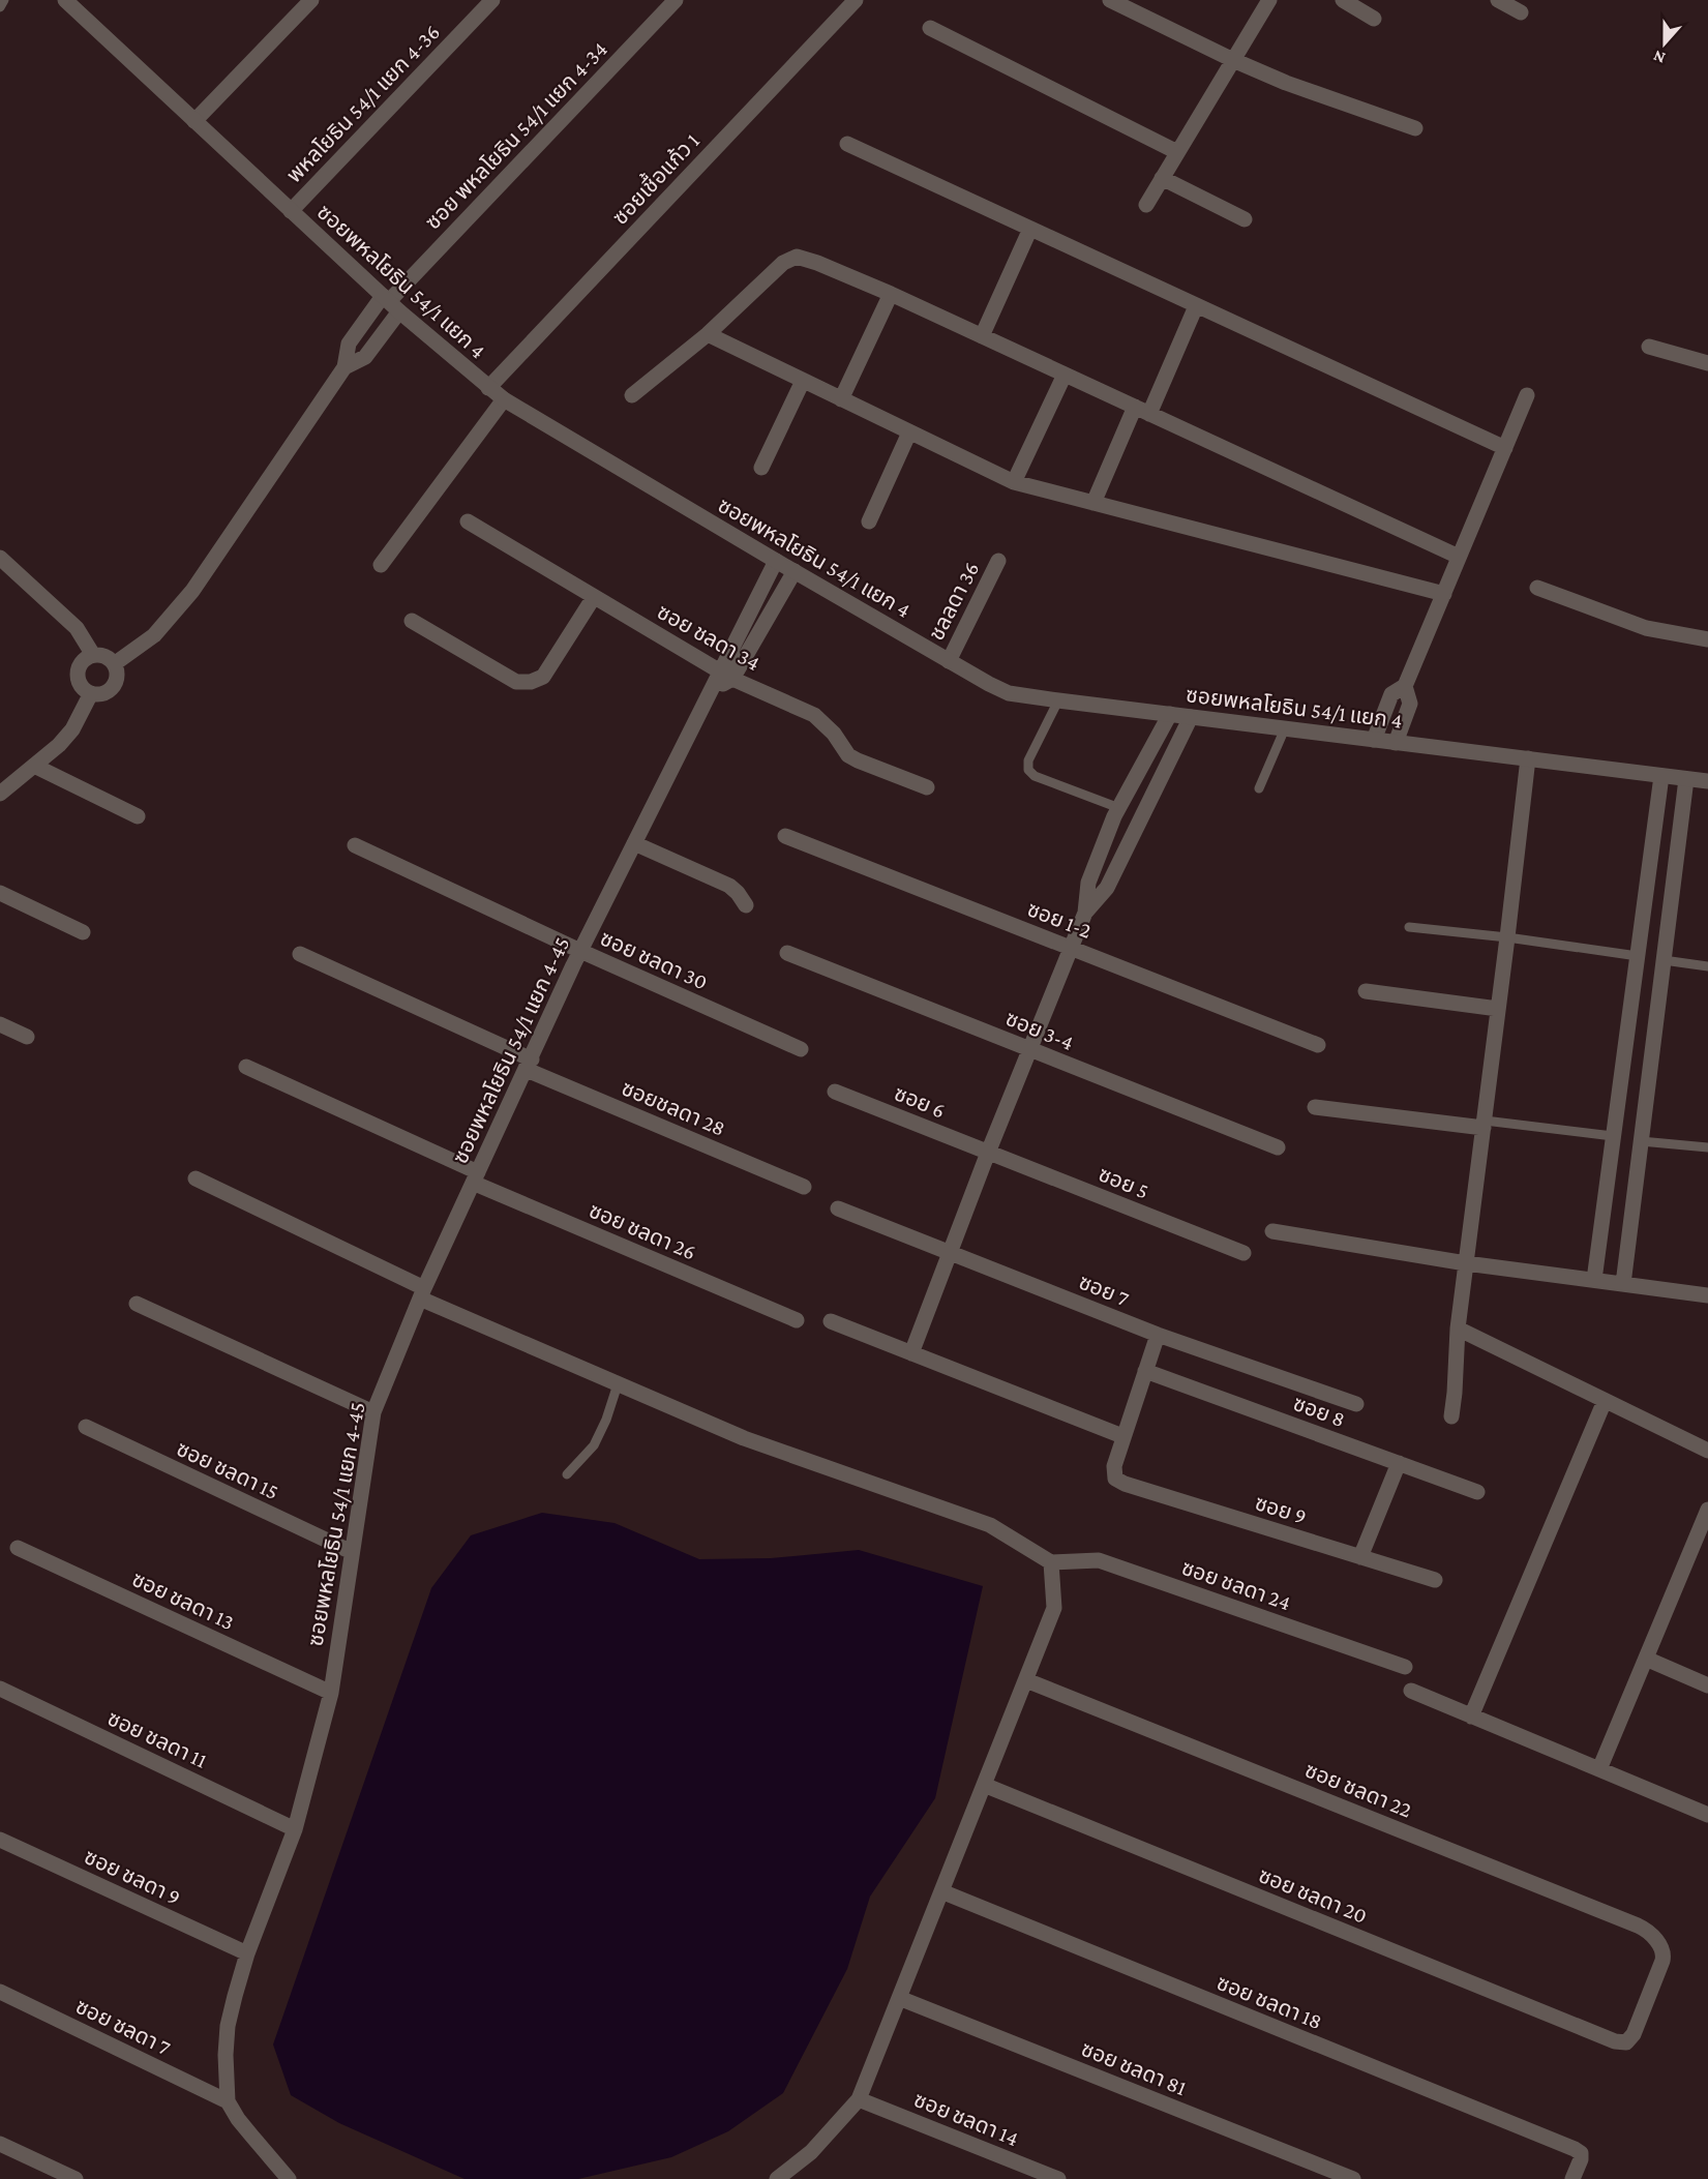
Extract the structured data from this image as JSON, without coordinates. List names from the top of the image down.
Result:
{
  "streets": {
    "street": [
      "พหลโยธิน 54/1 แยก 4-36",
      "ซอย พหลโยธิน 54/1 แยก 4-34",
      "ซอยเชื้อแก้ว 1",
      "ซอยพหลโยธิน 54/1 แยก 4",
      "ชลลดา 36",
      "ซอย ชลดา 34",
      "ซอย 1-2",
      "ซอย ชลดา 30",
      "ซอย 3-4",
      "ซอยพหลโยธิน 54/1 แยก 4-45",
      "ซอย 6",
      "ซอยชลดา 28",
      "ซอย 5",
      "ซอย ชลดา 26",
      "ซอย 7",
      "ซอย 8",
      "ซอย ชลดา 15",
      "ซอย 9",
      "ซอย ชลดา 24",
      "ซอย ชลดา 13",
      "ซอย ชลดา 11",
      "ซอย ชลดา 22",
      "ซอย ชลดา 9",
      "ซอย ชลดา 20",
      "ซอย ชลดา 18",
      "ซอย ชลดา 7",
      "ซอย ชลดา 81",
      "ซอย ชลดา 14"
    ]
  },
  "crossings": [
    ["พหลโยธิน 54/1 แยก 4-36", "ซอยพหลโยธิน 54/1 แยก 4"],
    ["ซอย พหลโยธิน 54/1 แยก 4-34", "ซอยพหลโยธิน 54/1 แยก 4"],
    ["ซอยเชื้อแก้ว 1", "ซอยพหลโยธิน 54/1 แยก 4"],
    ["ซอยพหลโยธิน 54/1 แยก 4", "ชลลดา 36"],
    ["ซอย ชลดา 34", "ซอยพหลโยธิน 54/1 แยก 4-45"],
    ["ซอย ชลดา 30", "ซอยพหลโยธิน 54/1 แยก 4-45"],
    ["ซอยพหลโยธิน 54/1 แยก 4-45", "ซอยชลดา 28"],
    ["ซอยพหลโยธิน 54/1 แยก 4-45", "ซอย ชลดา 26"],
    ["ซอยพหลโยธิน 54/1 แยก 4-45", "ซอย ชลดา 15"],
    ["ซอยพหลโยธิน 54/1 แยก 4-45", "ซอย ชลดา 13"],
    ["ซอยพหลโยธิน 54/1 แยก 4-45", "ซอย ชลดา 11"],
    ["ซอยพหลโยธิน 54/1 แยก 4-45", "ซอย ชลดา 9"],
    ["ซอยพหลโยธิน 54/1 แยก 4-45", "ซอย ชลดา 7"],
    ["ซอย 6", "ซอย 5"],
    ["ซอย ชลดา 22", "ซอย ชลดา 20"]
  ],
  "north": "bottom"
}
